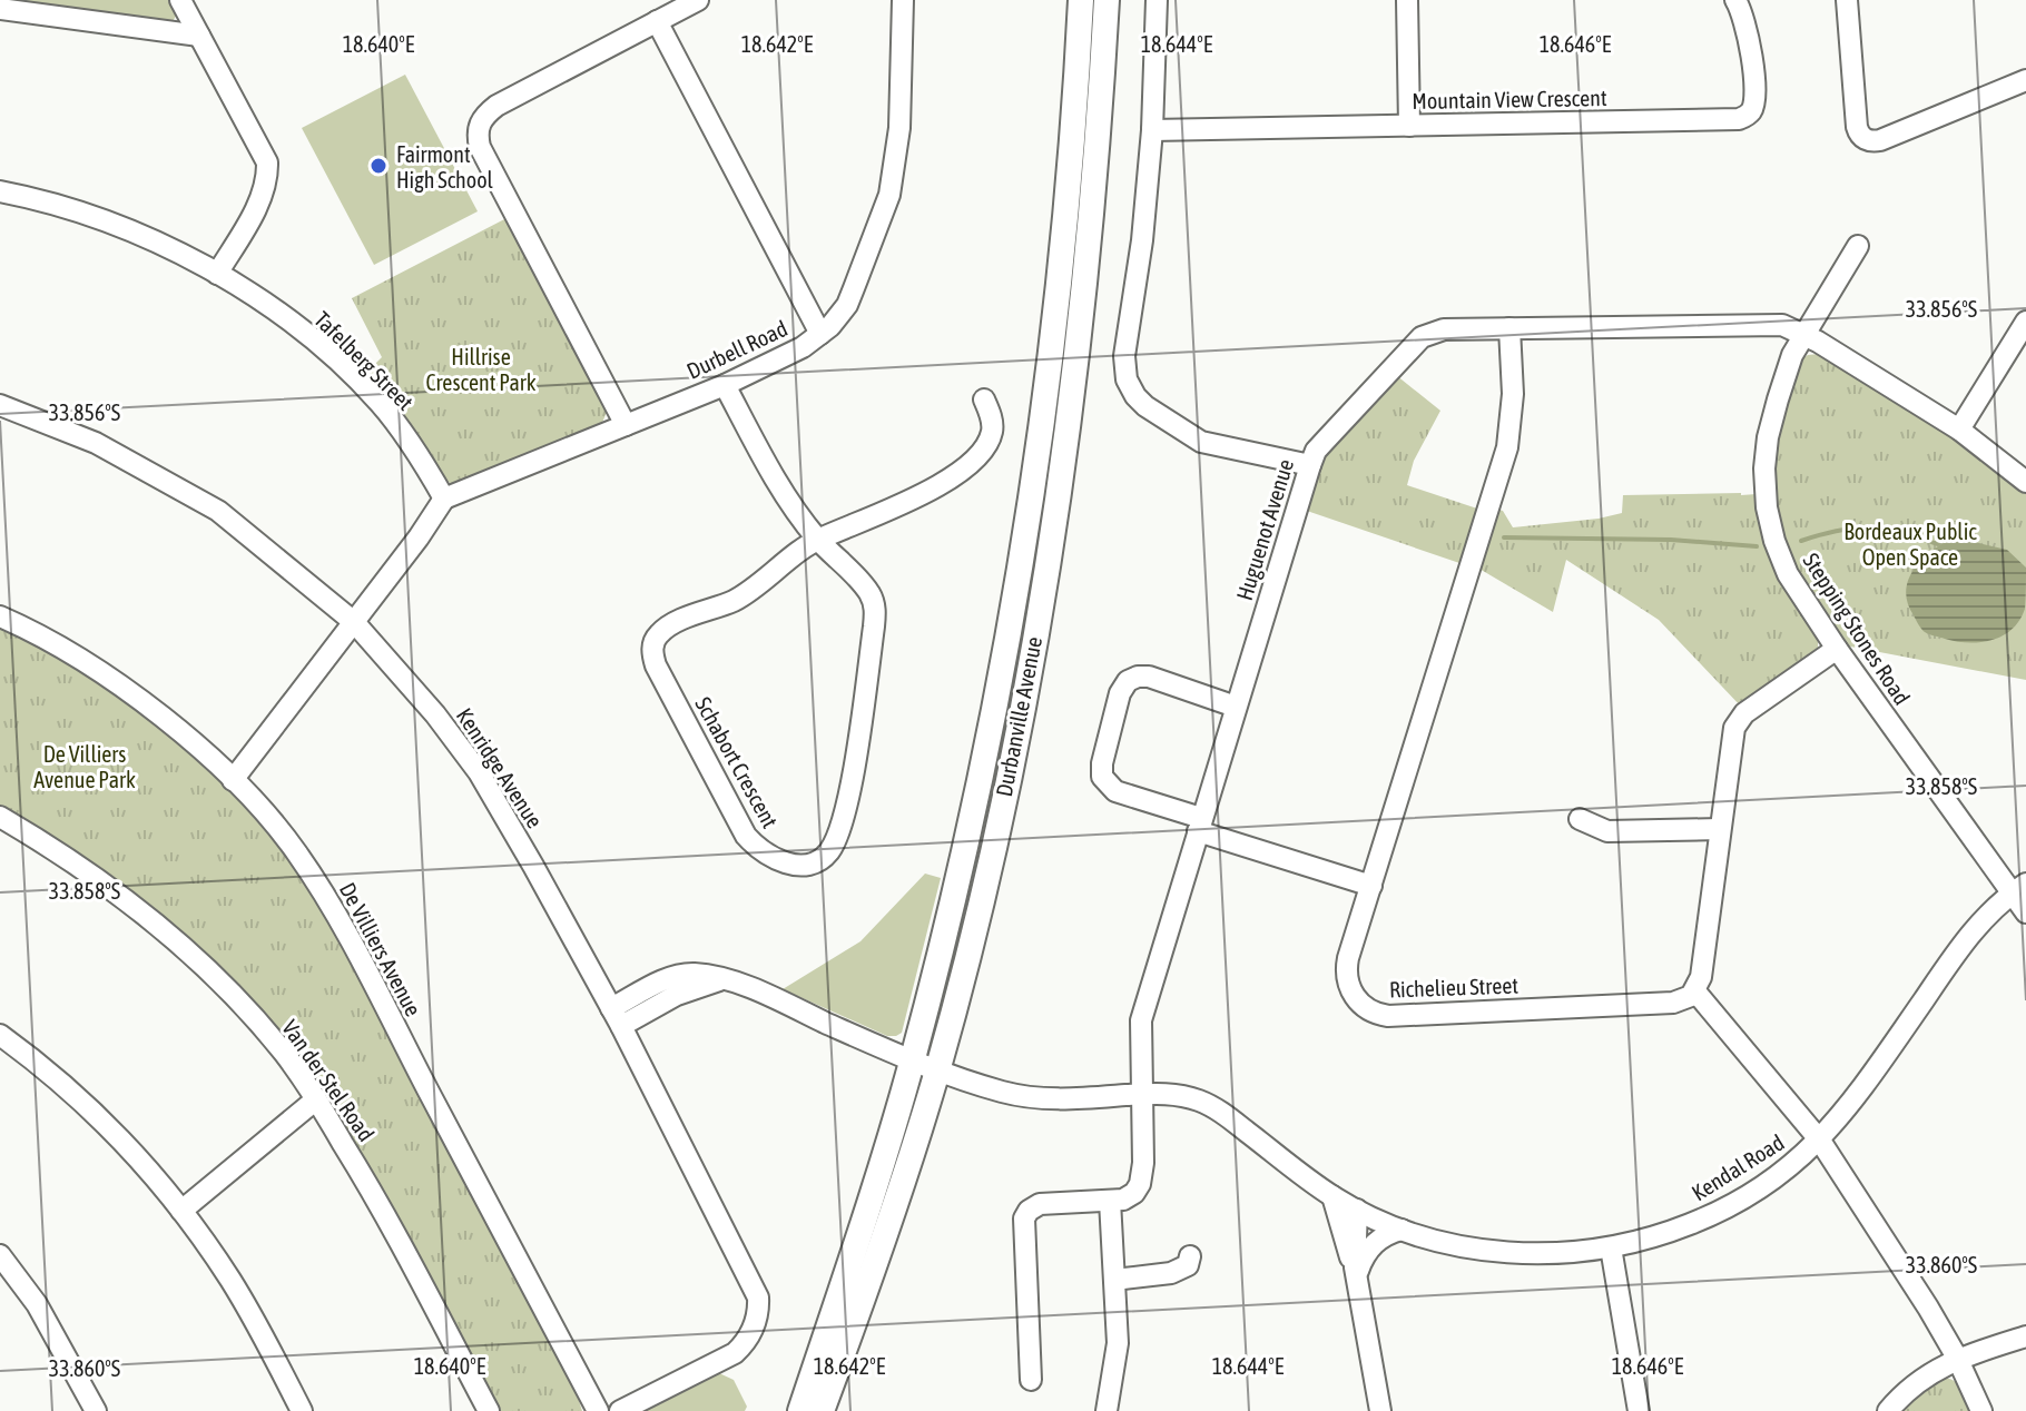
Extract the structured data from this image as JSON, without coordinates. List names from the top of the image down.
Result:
{
  "streets": {
    "main road": ["Durbanville Avenue"],
    "street": [
      "Mountain View Crescent",
      "Durbell Road",
      "Tafelberg Street",
      "Huguenot Avenue",
      "Stepping Stones Road",
      "Schabort Crescent",
      "Kenridge Avenue",
      "De Villiers Avenue",
      "Richelieu Street",
      "Van der Stel Road",
      "Kendal Road"
    ]
  },
  "crossings": [
    ["Durbell Road", "Tafelberg Street"],
    ["Durbell Road", "Schabort Crescent"],
    ["Huguenot Avenue", "Stepping Stones Road"],
    ["Huguenot Avenue", "Richelieu Street"],
    ["Huguenot Avenue", "Kendal Road"],
    ["Stepping Stones Road", "Kendal Road"],
    ["Durbanville Avenue", "Kendal Road"],
    ["Kenridge Avenue", "Kendal Road"]
  ],
  "parks": ["Hillrise Crescent Park", "Bordeaux Public Open Space", "De Villiers Avenue Park"],
  "places": ["Fairmont High School"],
  "coordinates": [
    "18.640°E",
    "18.642°E",
    "18.644°E",
    "18.646°E",
    "33.856°S",
    "33.858°S",
    "33.860°S"
  ]
}
